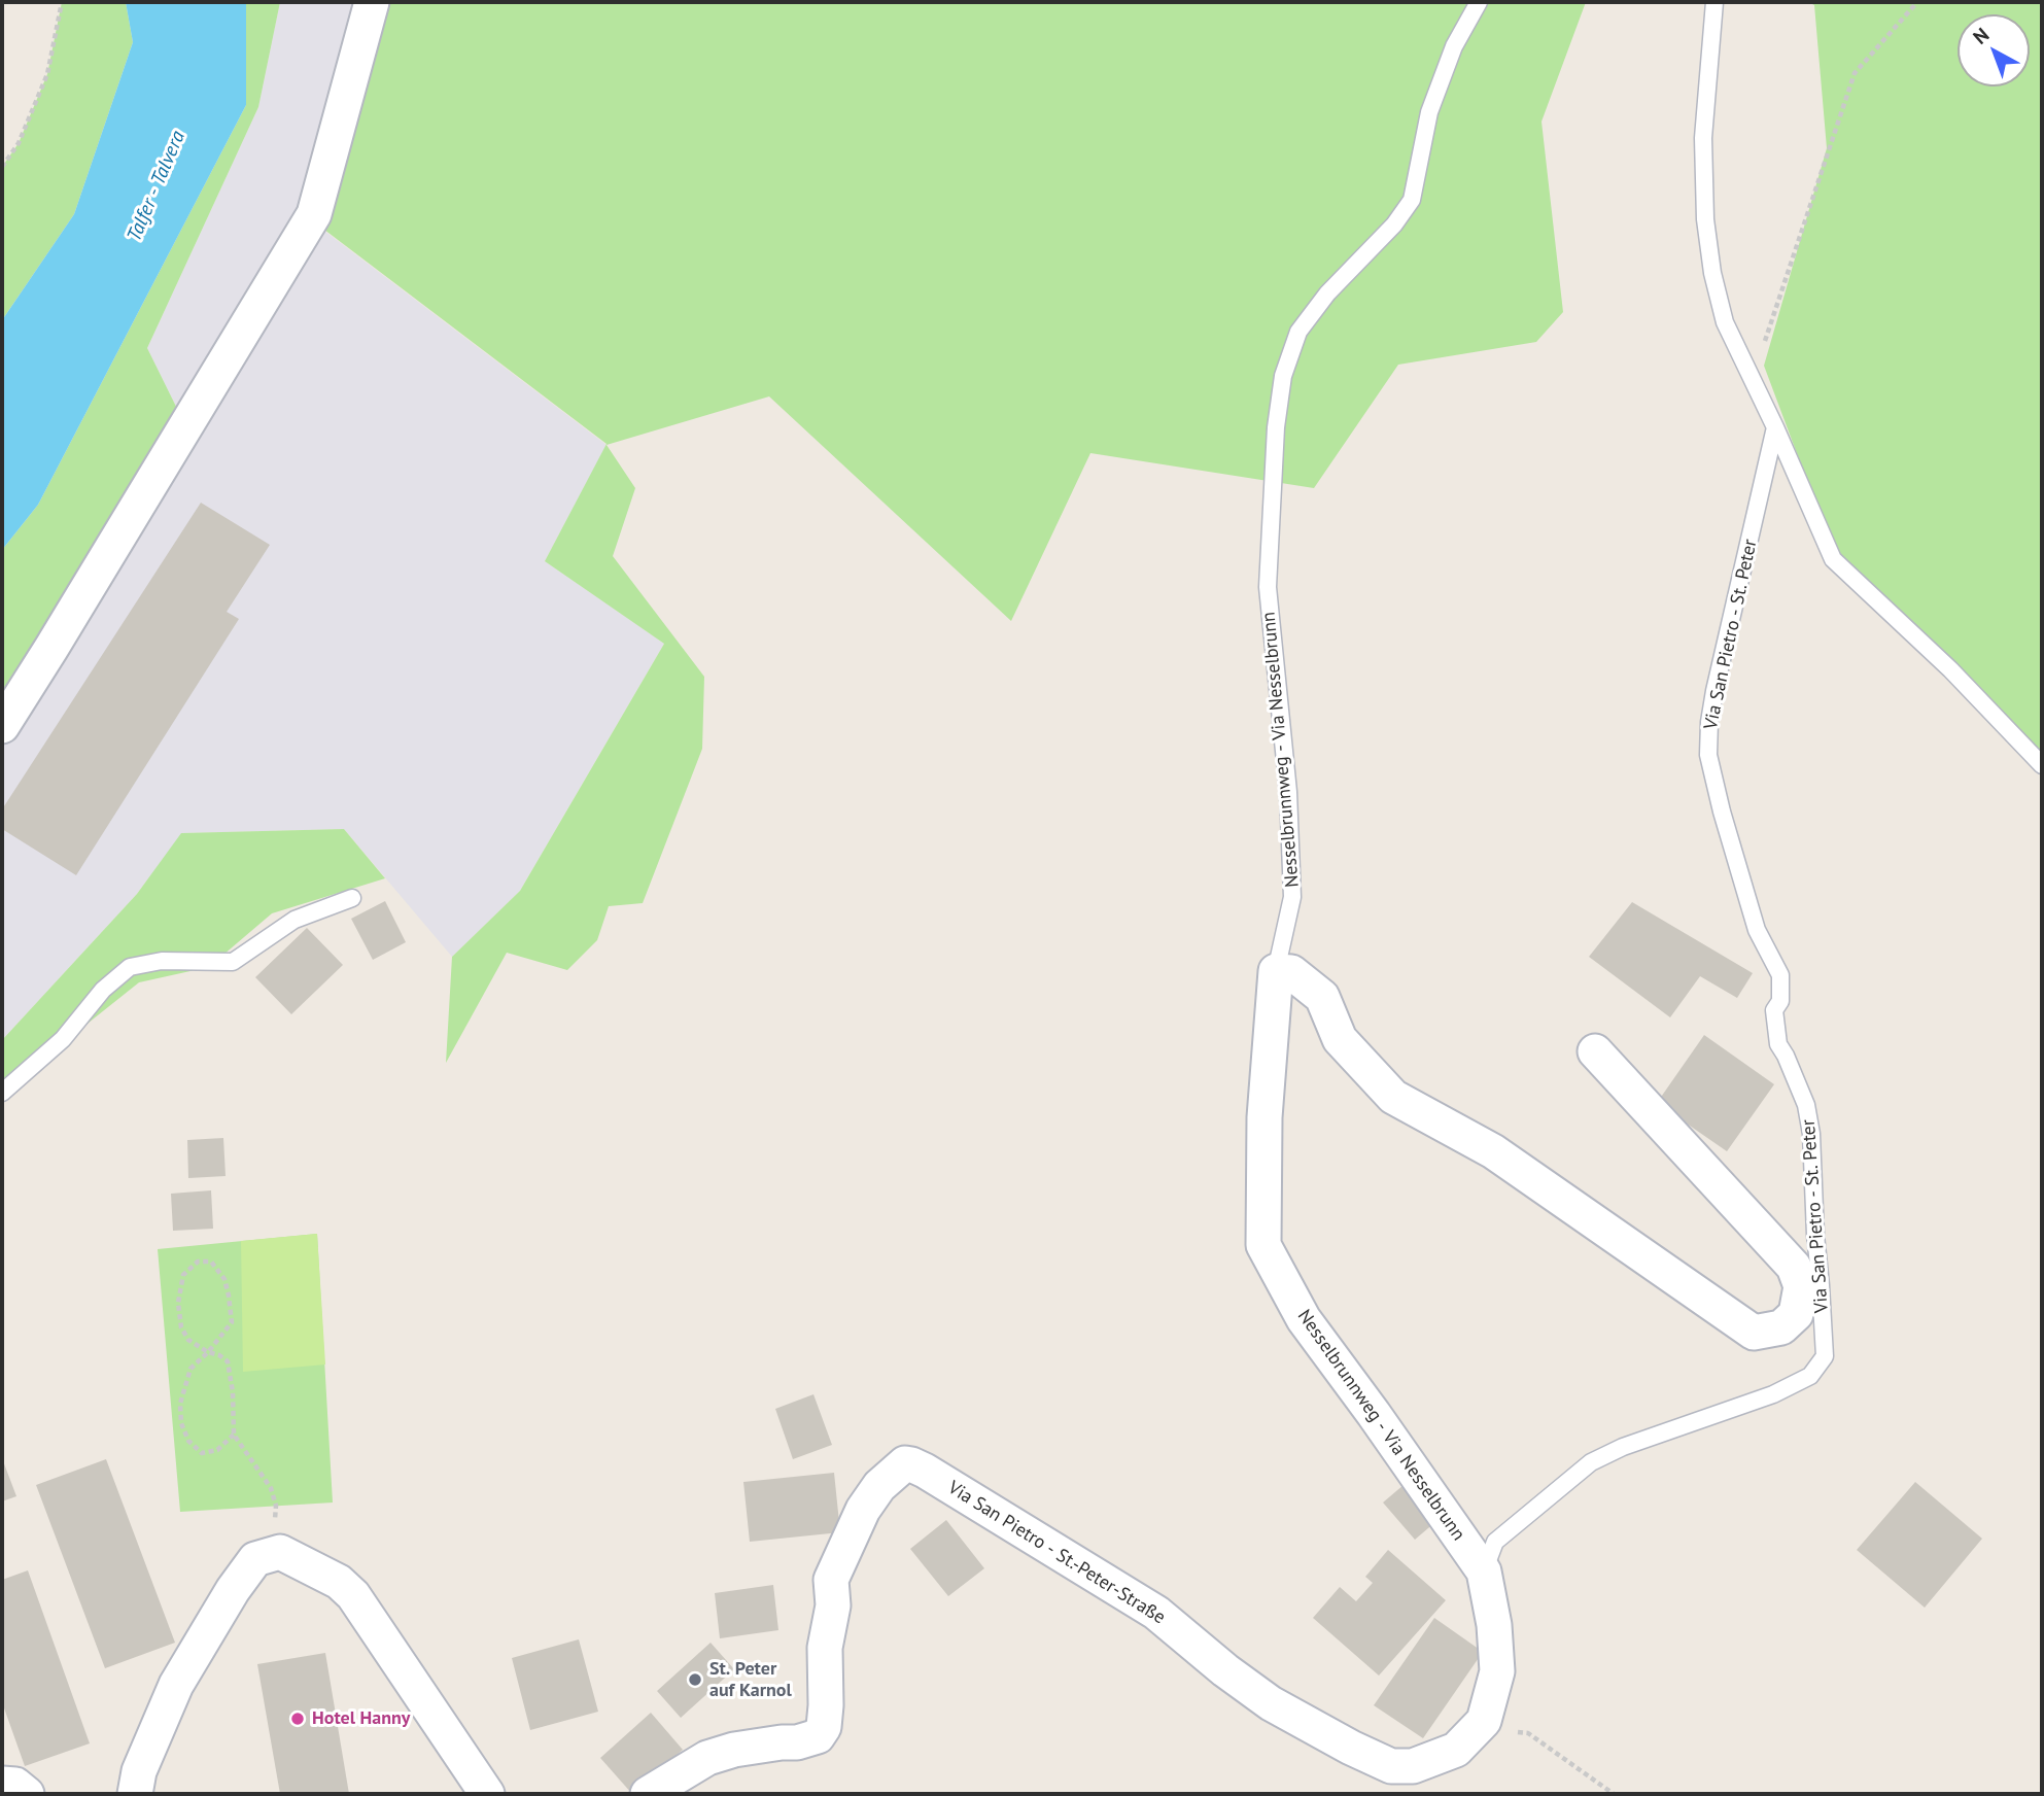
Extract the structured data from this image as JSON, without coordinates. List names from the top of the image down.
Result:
{
  "streets": {
    "street": ["Nesselbrunnweg - Via Nesselbrunn", "Via San Pietro - St.-Peter-Straße"],
    "lane": ["Via San Pietro - St. Peter"]
  },
  "crossings": [
    ["Via San Pietro - St. Peter", "Nesselbrunnweg - Via Nesselbrunn"],
    ["Via San Pietro - St. Peter", "Via San Pietro - St.-Peter-Straße"],
    ["Nesselbrunnweg - Via Nesselbrunn", "Via San Pietro - St.-Peter-Straße"]
  ],
  "water": ["Talfer - Talvera"],
  "places": ["St. Peter auf Karnol", "Hotel Hanny"],
  "north": "top left"
}
